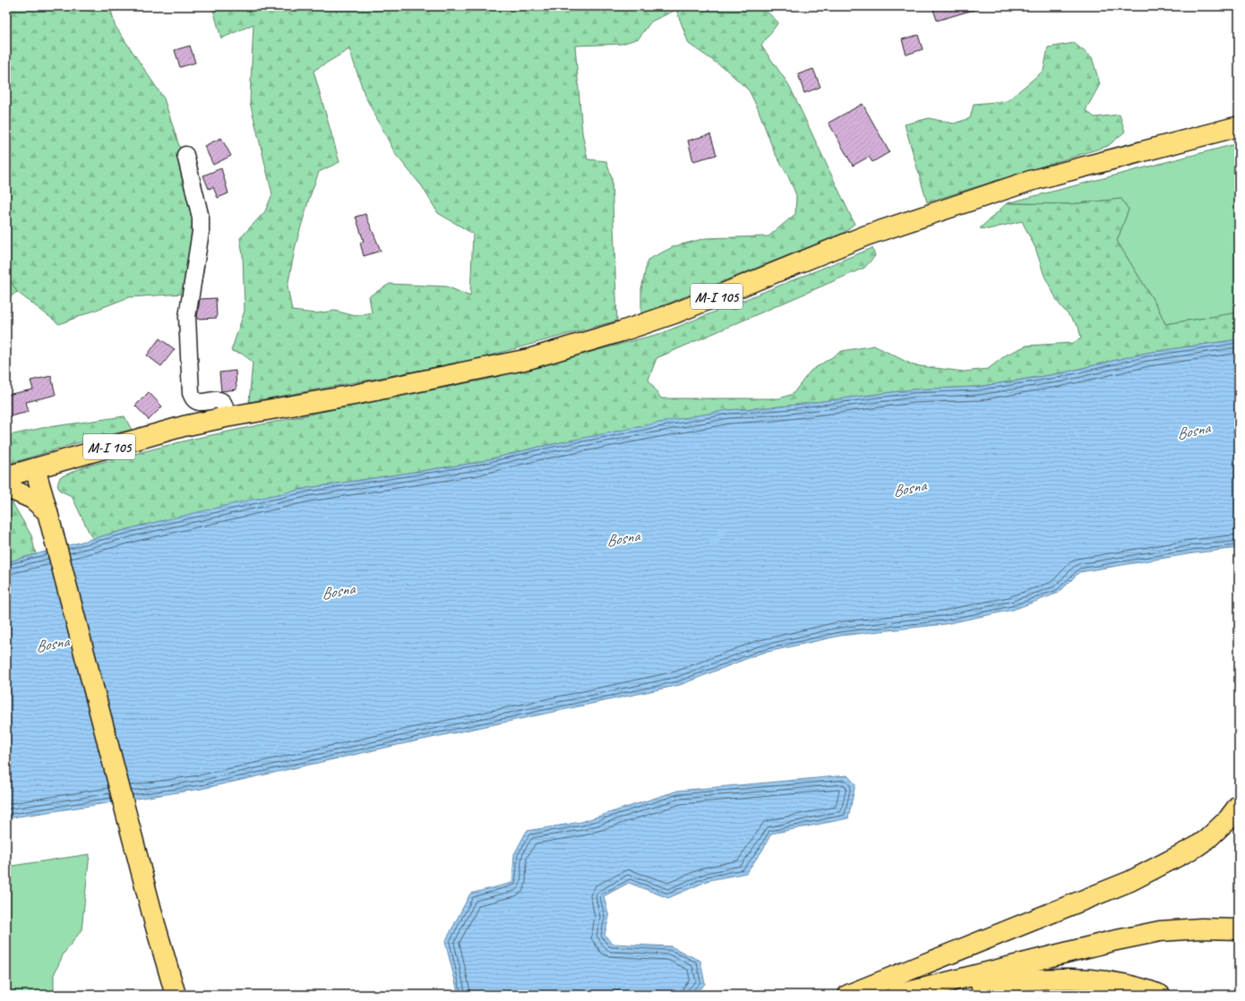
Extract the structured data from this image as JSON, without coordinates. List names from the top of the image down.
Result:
{
  "streets": {
    "main road": ["M-I 105"]
  },
  "water": ["Bosna"]
}
